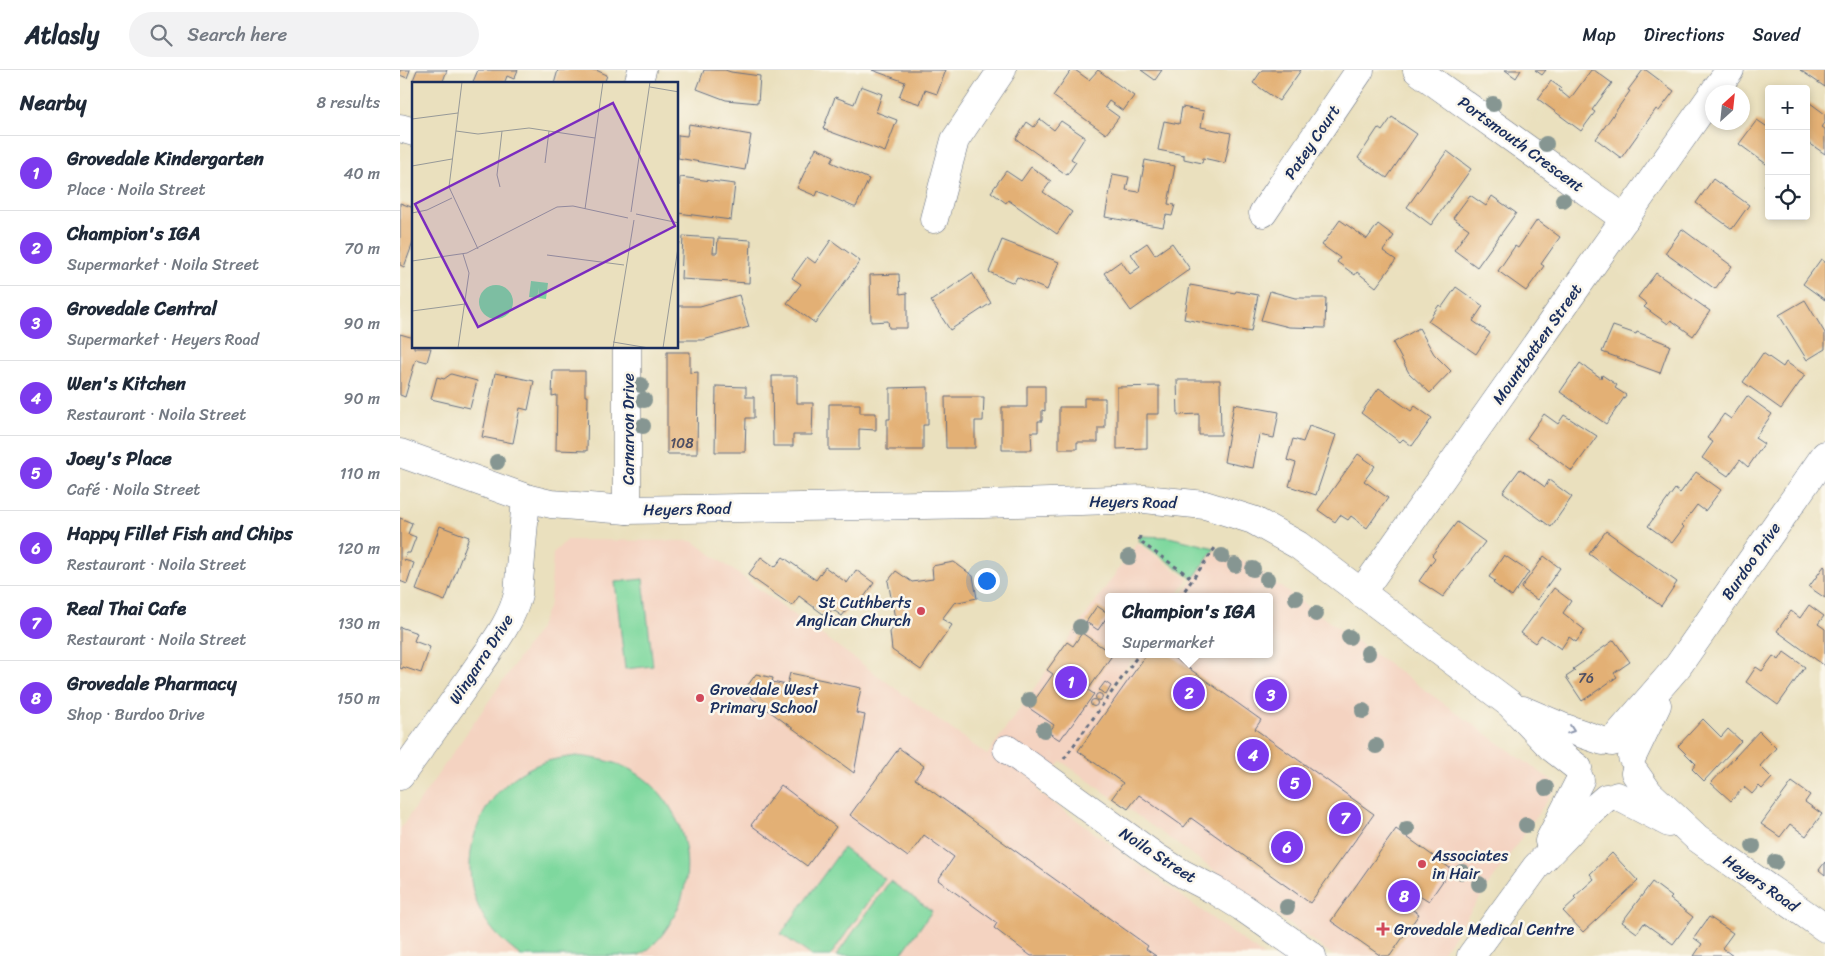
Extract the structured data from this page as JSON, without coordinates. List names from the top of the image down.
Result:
{
  "streets": {
    "street": [
      "Patey Court",
      "Portsmouth Crescent",
      "Mountbatten Street",
      "Carnarvon Drive",
      "Heyers Road",
      "Burdoo Drive",
      "Wingarra Drive",
      "Noila Street"
    ]
  },
  "crossings": [
    ["Portsmouth Crescent", "Mountbatten Street"],
    ["Mountbatten Street", "Heyers Road"],
    ["Carnarvon Drive", "Heyers Road"],
    ["Heyers Road", "Burdoo Drive"],
    ["Heyers Road", "Wingarra Drive"]
  ],
  "places": {
    "other": ["St Cuthberts Anglican Church", "Grovedale West Primary School", "Associates in Hair"],
    "health": ["Grovedale Medical Centre"]
  },
  "house_numbers": ["108", "76"],
  "north": "top right",
  "page": {
    "header": "Atlasly",
    "search": "Search here",
    "nav": ["Map", "Directions", "Saved"],
    "heading": ["Nearby", "8 results"],
    "map_buttons": ["+", "−"],
    "list": [
      {
        "mark": "1",
        "name": "Grovedale Kindergarten",
        "note": "Place · Noila Street",
        "value": "40 m"
      },
      {
        "mark": "2",
        "name": "Champion's IGA",
        "note": "Supermarket · Noila Street",
        "value": "70 m"
      },
      {
        "mark": "3",
        "name": "Grovedale Central",
        "note": "Supermarket · Heyers Road",
        "value": "90 m"
      },
      {
        "mark": "4",
        "name": "Wen's Kitchen",
        "note": "Restaurant · Noila Street",
        "value": "90 m"
      },
      {
        "mark": "5",
        "name": "Joey's Place",
        "note": "Café · Noila Street",
        "value": "110 m"
      },
      {
        "mark": "6",
        "name": "Happy Fillet Fish and Chips",
        "note": "Restaurant · Noila Street",
        "value": "120 m"
      },
      {
        "mark": "7",
        "name": "Real Thai Cafe",
        "note": "Restaurant · Noila Street",
        "value": "130 m"
      },
      {
        "mark": "8",
        "name": "Grovedale Pharmacy",
        "note": "Shop · Burdoo Drive",
        "value": "150 m"
      }
    ],
    "popup": ["Champion's IGA", "Supermarket"],
    "pins": [
      "1",
      "2",
      "3",
      "4",
      "5",
      "7",
      "6",
      "8"
    ]
  }
}
